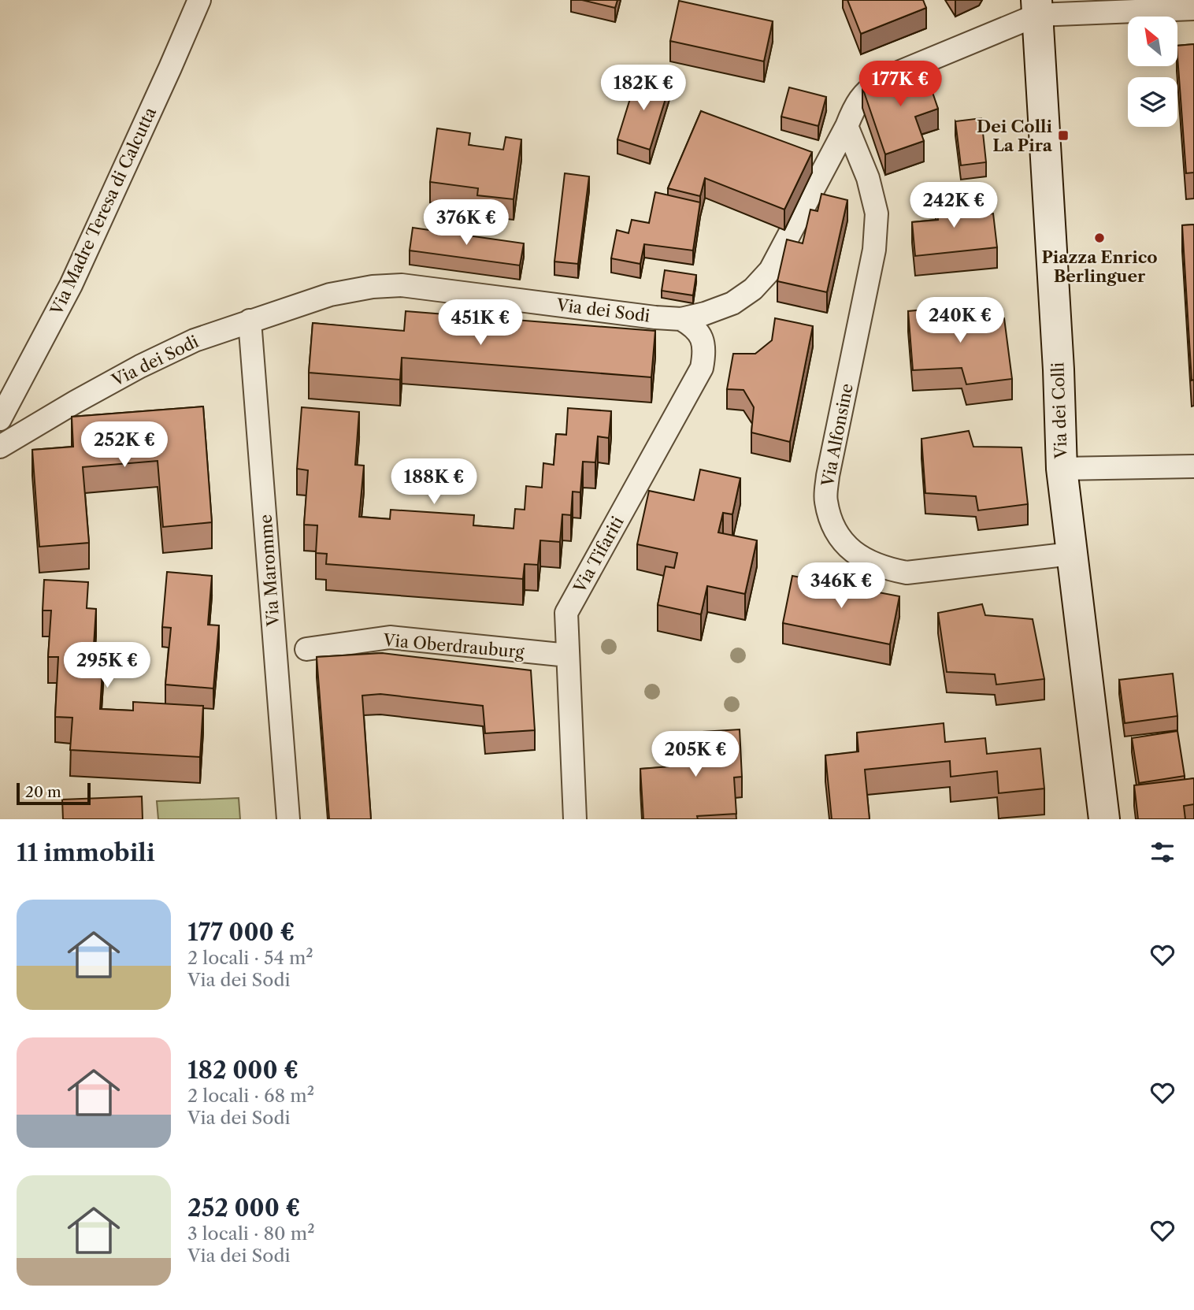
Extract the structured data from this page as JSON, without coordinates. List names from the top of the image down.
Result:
{
  "streets": {
    "street": [
      "Via Madre Teresa di Calcutta",
      "Via dei Sodi",
      "Via dei Colli",
      "Via Alfonsine",
      "Via Tifariti",
      "Via Maromme",
      "Via Oberdrauburg"
    ]
  },
  "crossings": [
    ["Via dei Sodi", "Via dei Colli"],
    ["Via dei Sodi", "Via Alfonsine"],
    ["Via dei Sodi", "Via Tifariti"],
    ["Via dei Sodi", "Via Maromme"],
    ["Via dei Colli", "Via Alfonsine"],
    ["Via Tifariti", "Via Oberdrauburg"]
  ],
  "places": {
    "transit": ["Dei Colli La Pira"],
    "other": ["Piazza Enrico Berlinguer"]
  },
  "scale_bar": "20 m",
  "north": "top left",
  "page": {
    "price": [
      "177K €",
      "182K €",
      "242K €",
      "376K €",
      "240K €",
      "451K €",
      "252K €",
      "188K €",
      "346K €",
      "295K €",
      "205K €"
    ],
    "scale": "20 m",
    "heading": "11 immobili",
    "list": [
      {
        "name": "177 000 €",
        "note": "2 locali · 54 m² · Via dei Sodi"
      },
      {
        "name": "182 000 €",
        "note": "2 locali · 68 m² · Via dei Sodi"
      },
      {
        "name": "252 000 €",
        "note": "3 locali · 80 m² · Via dei Sodi"
      }
    ]
  }
}
